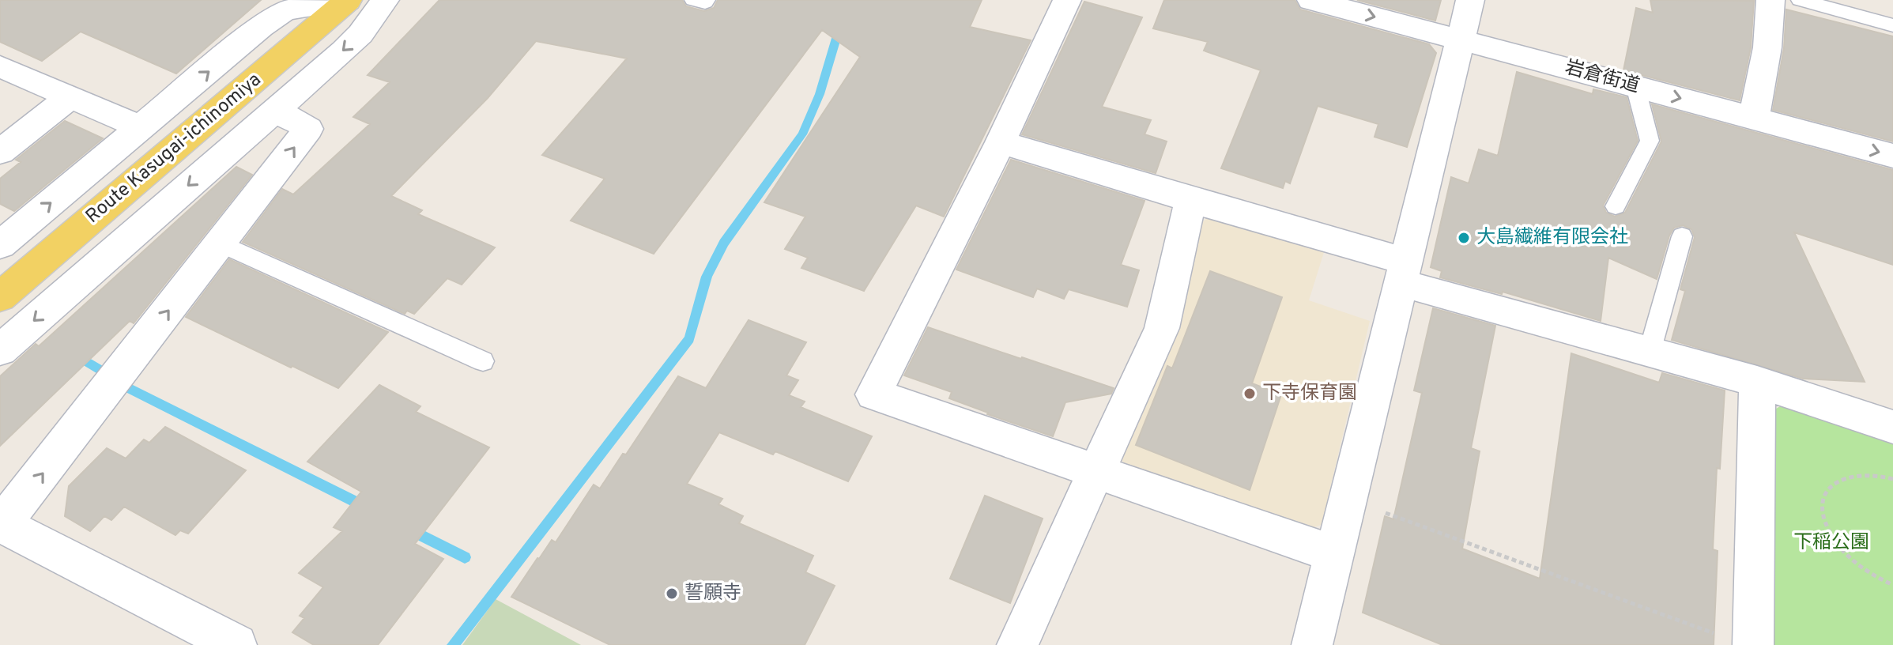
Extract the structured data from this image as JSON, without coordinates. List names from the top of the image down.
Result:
{
  "streets": {
    "main road": ["Route Kasugai-ichinomiya"],
    "street": ["岩倉街道"]
  },
  "parks": ["下稲公園"],
  "places": ["大島繊維有限会社", "下寺保育園", "誓願寺"]
}
